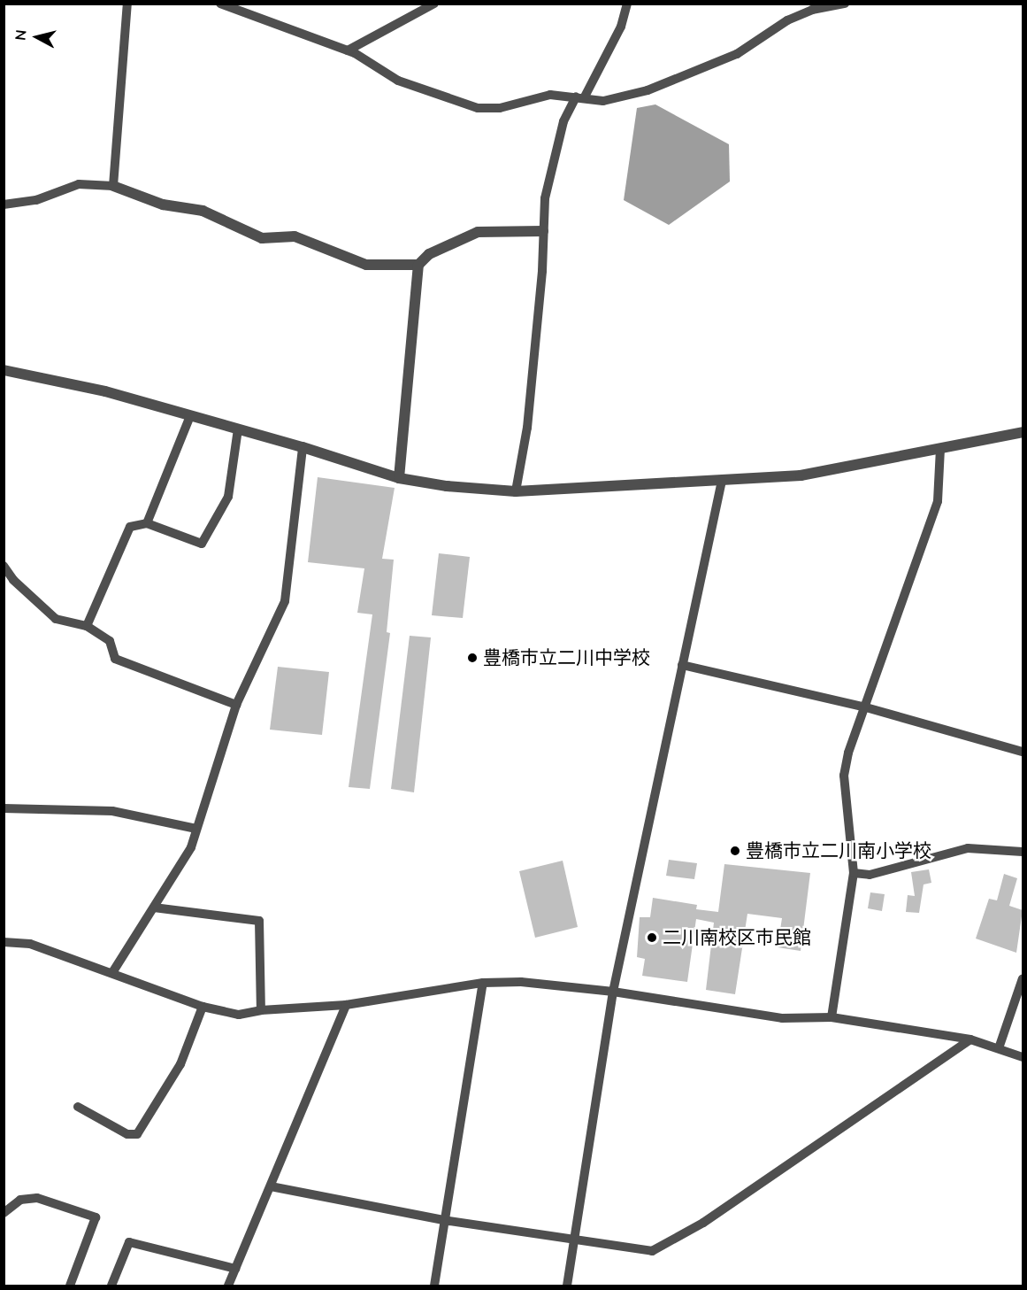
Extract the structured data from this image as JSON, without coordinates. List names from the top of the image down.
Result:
{
  "places": ["豊橋市立二川中学校", "豊橋市立二川南小学校", "二川南校区市民館"],
  "north": "left"
}
